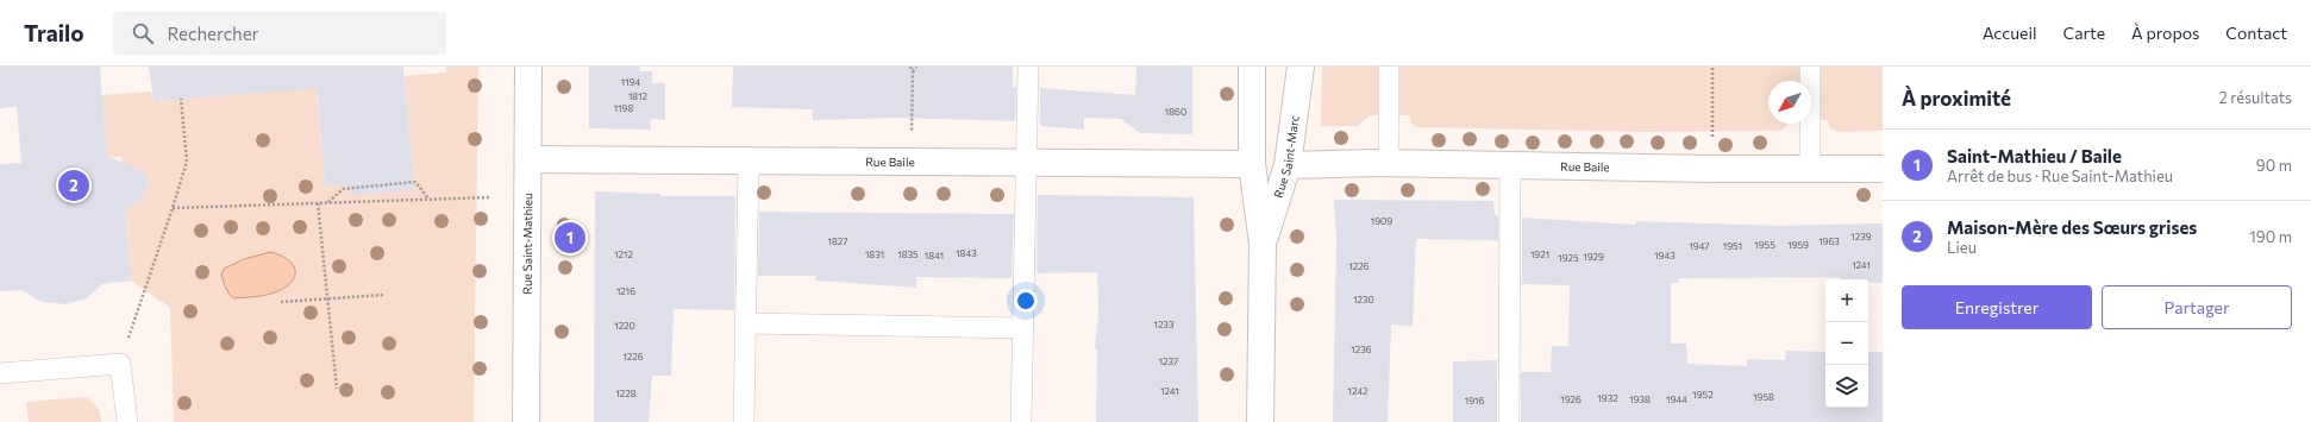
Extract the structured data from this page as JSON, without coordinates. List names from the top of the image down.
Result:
{
  "streets": {
    "street": ["Rue Saint-Marc", "Rue Baile", "Rue Saint-Mathieu"]
  },
  "crossings": [
    ["Rue Saint-Marc", "Rue Baile"],
    ["Rue Baile", "Rue Saint-Mathieu"]
  ],
  "house_numbers": [
    "1194",
    "1812",
    "1198",
    "1860",
    "1909",
    "1239",
    "1827",
    "1963",
    "1955",
    "1959",
    "1947",
    "1951",
    "1843",
    "1212",
    "1831",
    "1835",
    "1921",
    "1841",
    "1943",
    "1929",
    "1925",
    "1241",
    "1226",
    "1216",
    "1230",
    "1233",
    "1220",
    "1236",
    "1226",
    "1237",
    "1241",
    "1242",
    "1228",
    "1952",
    "1958",
    "1932",
    "1926",
    "1938",
    "1944",
    "1916"
  ],
  "north": "bottom left",
  "page": {
    "header": "Trailo",
    "search": "Rechercher",
    "nav": [
      "Accueil",
      "Carte",
      "À propos",
      "Contact"
    ],
    "heading": ["À proximité", "2 résultats"],
    "list": [
      {
        "mark": "1",
        "name": "Saint-Mathieu / Baile",
        "note": "Arrêt de bus · Rue Saint-Mathieu",
        "value": "90 m"
      },
      {
        "mark": "2",
        "name": "Maison-Mère des Sœurs grises",
        "note": "Lieu",
        "value": "190 m"
      }
    ],
    "pins": ["2", "1"],
    "buttons": ["Enregistrer", "Partager"],
    "map_buttons": ["+", "−"]
  }
}
